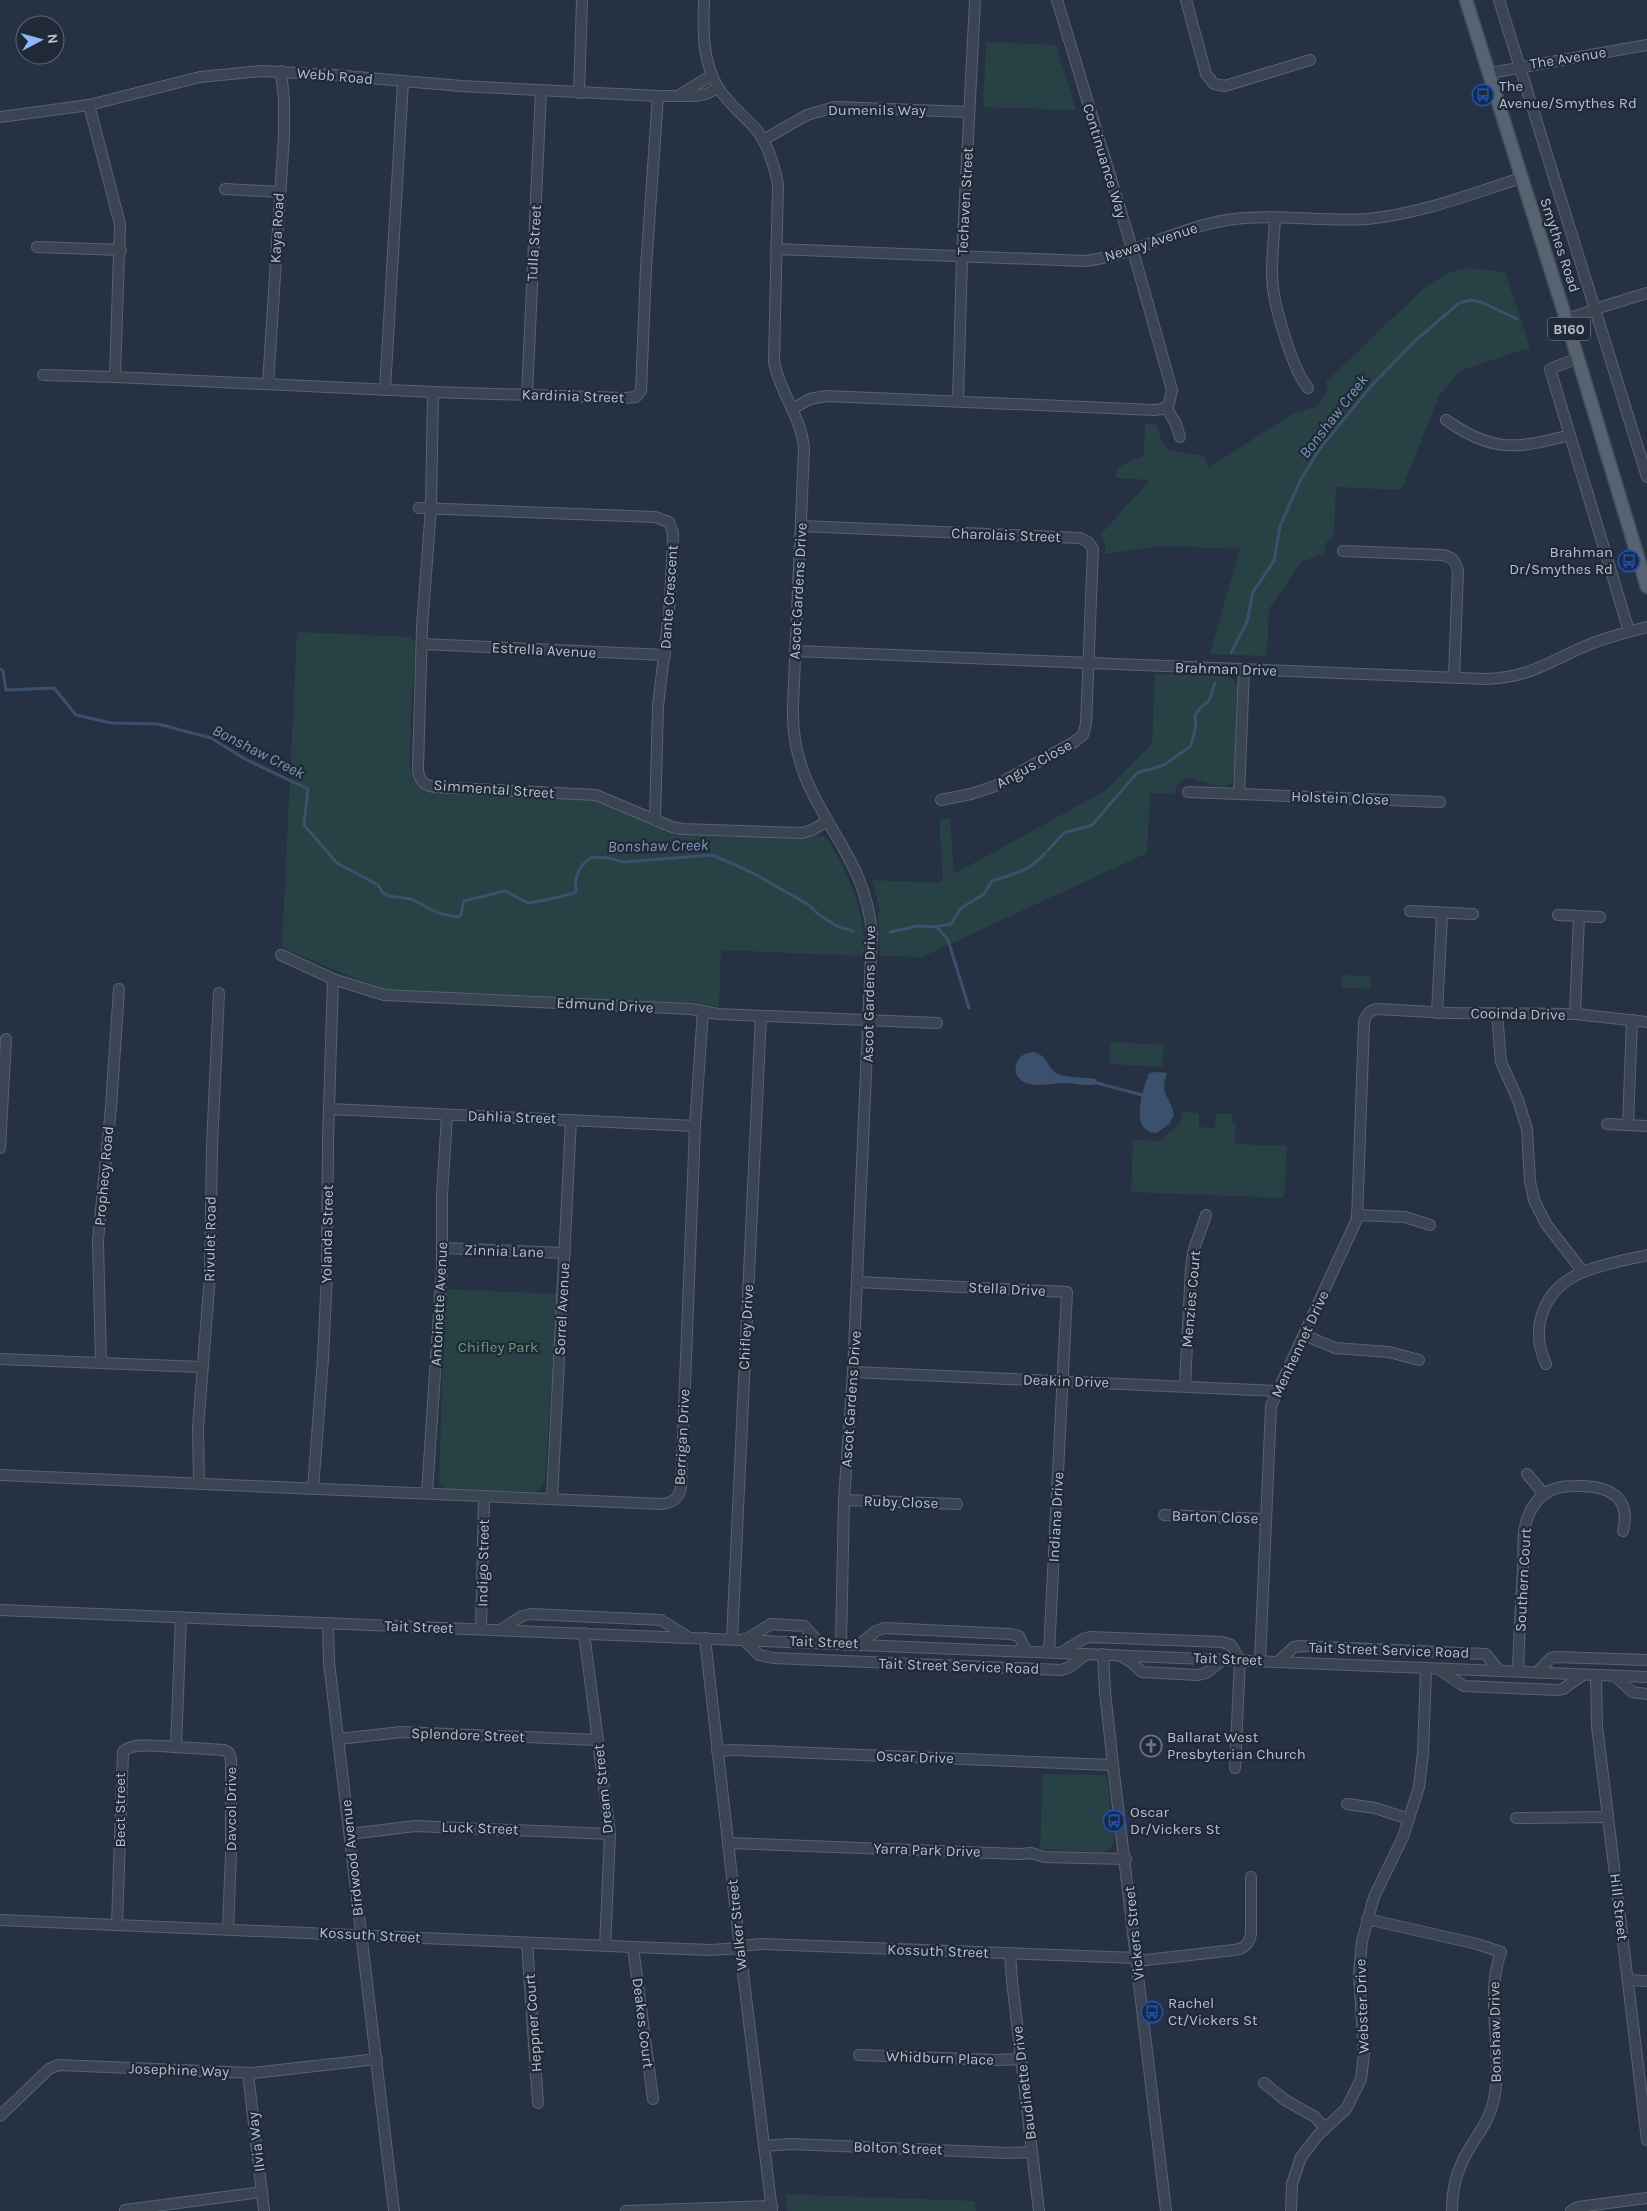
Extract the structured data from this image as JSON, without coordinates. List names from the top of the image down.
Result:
{
  "streets": {
    "main road": ["Smythes Road", "B160"],
    "street": [
      "The Avenue",
      "Webb Road",
      "Dumenils Way",
      "Continuance Way",
      "Techaven Street",
      "Kaya Road",
      "Neway Avenue",
      "Tulla Street",
      "Kardinia Street",
      "Charolais Street",
      "Ascot Gardens Drive",
      "Dante Crescent",
      "Estrella Avenue",
      "Brahman Drive",
      "Angus Close",
      "Simmental Street",
      "Holstein Close",
      "Edmund Drive",
      "Cooinda Drive",
      "Dahlia Street",
      "Prophecy Road",
      "Yolanda Street",
      "Rivulet Road",
      "Zinnia Lane",
      "Stella Drive",
      "Menzies Court",
      "Antoinette Avenue",
      "Sorrel Avenue",
      "Chifley Drive",
      "Menhennet Drive",
      "Deakin Drive",
      "Berrigan Drive",
      "Ruby Close",
      "Indiana Drive",
      "Barton Close",
      "Indigo Street",
      "Southern Court",
      "Tait Street",
      "Tait Street Service Road",
      "Splendore Street",
      "Oscar Drive",
      "Dream Street",
      "Davcol Drive",
      "Bect Street",
      "Luck Street",
      "Yarra Park Drive",
      "Birdwood Avenue",
      "Hill Street",
      "Walker Street",
      "Vickers Street",
      "Kossuth Street",
      "Webster Drive",
      "Heppner Court",
      "Deakes Court",
      "Bonshaw Drive",
      "Whidburn Place",
      "Josephine Way",
      "Baudinette Drive",
      "Ilvia Way",
      "Bolton Street"
    ]
  },
  "crossings": [
    ["The Avenue", "Smythes Road"],
    ["Webb Road", "Kaya Road"],
    ["Webb Road", "Tulla Street"],
    ["Webb Road", "Kardinia Street"],
    ["Webb Road", "Ascot Gardens Drive"],
    ["Dumenils Way", "Techaven Street"],
    ["Dumenils Way", "Ascot Gardens Drive"],
    ["Continuance Way", "Neway Avenue"],
    ["Techaven Street", "Neway Avenue"],
    ["Kaya Road", "Kardinia Street"],
    ["Neway Avenue", "Smythes Road"],
    ["Neway Avenue", "Ascot Gardens Drive"],
    ["Tulla Street", "Kardinia Street"],
    ["Kardinia Street", "Simmental Street"],
    ["Charolais Street", "Ascot Gardens Drive"],
    ["Charolais Street", "Brahman Drive"],
    ["Charolais Street", "Angus Close"],
    ["Ascot Gardens Drive", "Brahman Drive"],
    ["Ascot Gardens Drive", "Simmental Street"],
    ["Ascot Gardens Drive", "Edmund Drive"],
    ["Ascot Gardens Drive", "Stella Drive"],
    ["Ascot Gardens Drive", "Deakin Drive"],
    ["Ascot Gardens Drive", "Ruby Close"],
    ["Ascot Gardens Drive", "Tait Street"],
    ["Dante Crescent", "Estrella Avenue"],
    ["Dante Crescent", "Simmental Street"],
    ["Estrella Avenue", "Simmental Street"],
    ["Brahman Drive", "Angus Close"],
    ["Edmund Drive", "Yolanda Street"],
    ["Edmund Drive", "Chifley Drive"],
    ["Edmund Drive", "Berrigan Drive"],
    ["Cooinda Drive", "Menhennet Drive"],
    ["Dahlia Street", "Yolanda Street"],
    ["Dahlia Street", "Antoinette Avenue"],
    ["Dahlia Street", "Sorrel Avenue"],
    ["Dahlia Street", "Berrigan Drive"],
    ["Yolanda Street", "Berrigan Drive"],
    ["Rivulet Road", "Berrigan Drive"],
    ["Zinnia Lane", "Antoinette Avenue"],
    ["Zinnia Lane", "Sorrel Avenue"],
    ["Stella Drive", "Deakin Drive"],
    ["Stella Drive", "Indiana Drive"],
    ["Menzies Court", "Deakin Drive"],
    ["Antoinette Avenue", "Berrigan Drive"],
    ["Sorrel Avenue", "Berrigan Drive"],
    ["Chifley Drive", "Tait Street"],
    ["Menhennet Drive", "Deakin Drive"],
    ["Menhennet Drive", "Barton Close"],
    ["Menhennet Drive", "Tait Street"],
    ["Deakin Drive", "Indiana Drive"],
    ["Berrigan Drive", "Indigo Street"],
    ["Indiana Drive", "Tait Street"],
    ["Indigo Street", "Tait Street"],
    ["Southern Court", "Tait Street"],
    ["Tait Street", "Tait Street Service Road"],
    ["Tait Street", "Dream Street"],
    ["Tait Street", "Birdwood Avenue"],
    ["Tait Street", "Hill Street"],
    ["Tait Street", "Walker Street"],
    ["Tait Street", "Vickers Street"],
    ["Tait Street", "Webster Drive"],
    ["Splendore Street", "Dream Street"],
    ["Splendore Street", "Birdwood Avenue"],
    ["Oscar Drive", "Walker Street"],
    ["Oscar Drive", "Vickers Street"],
    ["Dream Street", "Luck Street"],
    ["Dream Street", "Kossuth Street"],
    ["Davcol Drive", "Bect Street"],
    ["Davcol Drive", "Kossuth Street"],
    ["Bect Street", "Kossuth Street"],
    ["Luck Street", "Birdwood Avenue"],
    ["Yarra Park Drive", "Walker Street"],
    ["Yarra Park Drive", "Vickers Street"],
    ["Birdwood Avenue", "Kossuth Street"],
    ["Birdwood Avenue", "Josephine Way"],
    ["Walker Street", "Kossuth Street"],
    ["Walker Street", "Bolton Street"],
    ["Vickers Street", "Kossuth Street"],
    ["Kossuth Street", "Heppner Court"],
    ["Kossuth Street", "Deakes Court"],
    ["Kossuth Street", "Baudinette Drive"],
    ["Webster Drive", "Bonshaw Drive"],
    ["Whidburn Place", "Baudinette Drive"],
    ["Josephine Way", "Ilvia Way"],
    ["Baudinette Drive", "Bolton Street"]
  ],
  "water": ["Bonshaw Creek"],
  "parks": ["Chifley Park"],
  "places": {
    "bus stop": [
      "The Avenue/Smythes Rd",
      "Brahman Dr/Smythes Rd",
      "Oscar Dr/Vickers St",
      "Rachel Ct/Vickers St"
    ],
    "church": ["Ballarat West Presbyterian Church"]
  },
  "north": "right"
}
